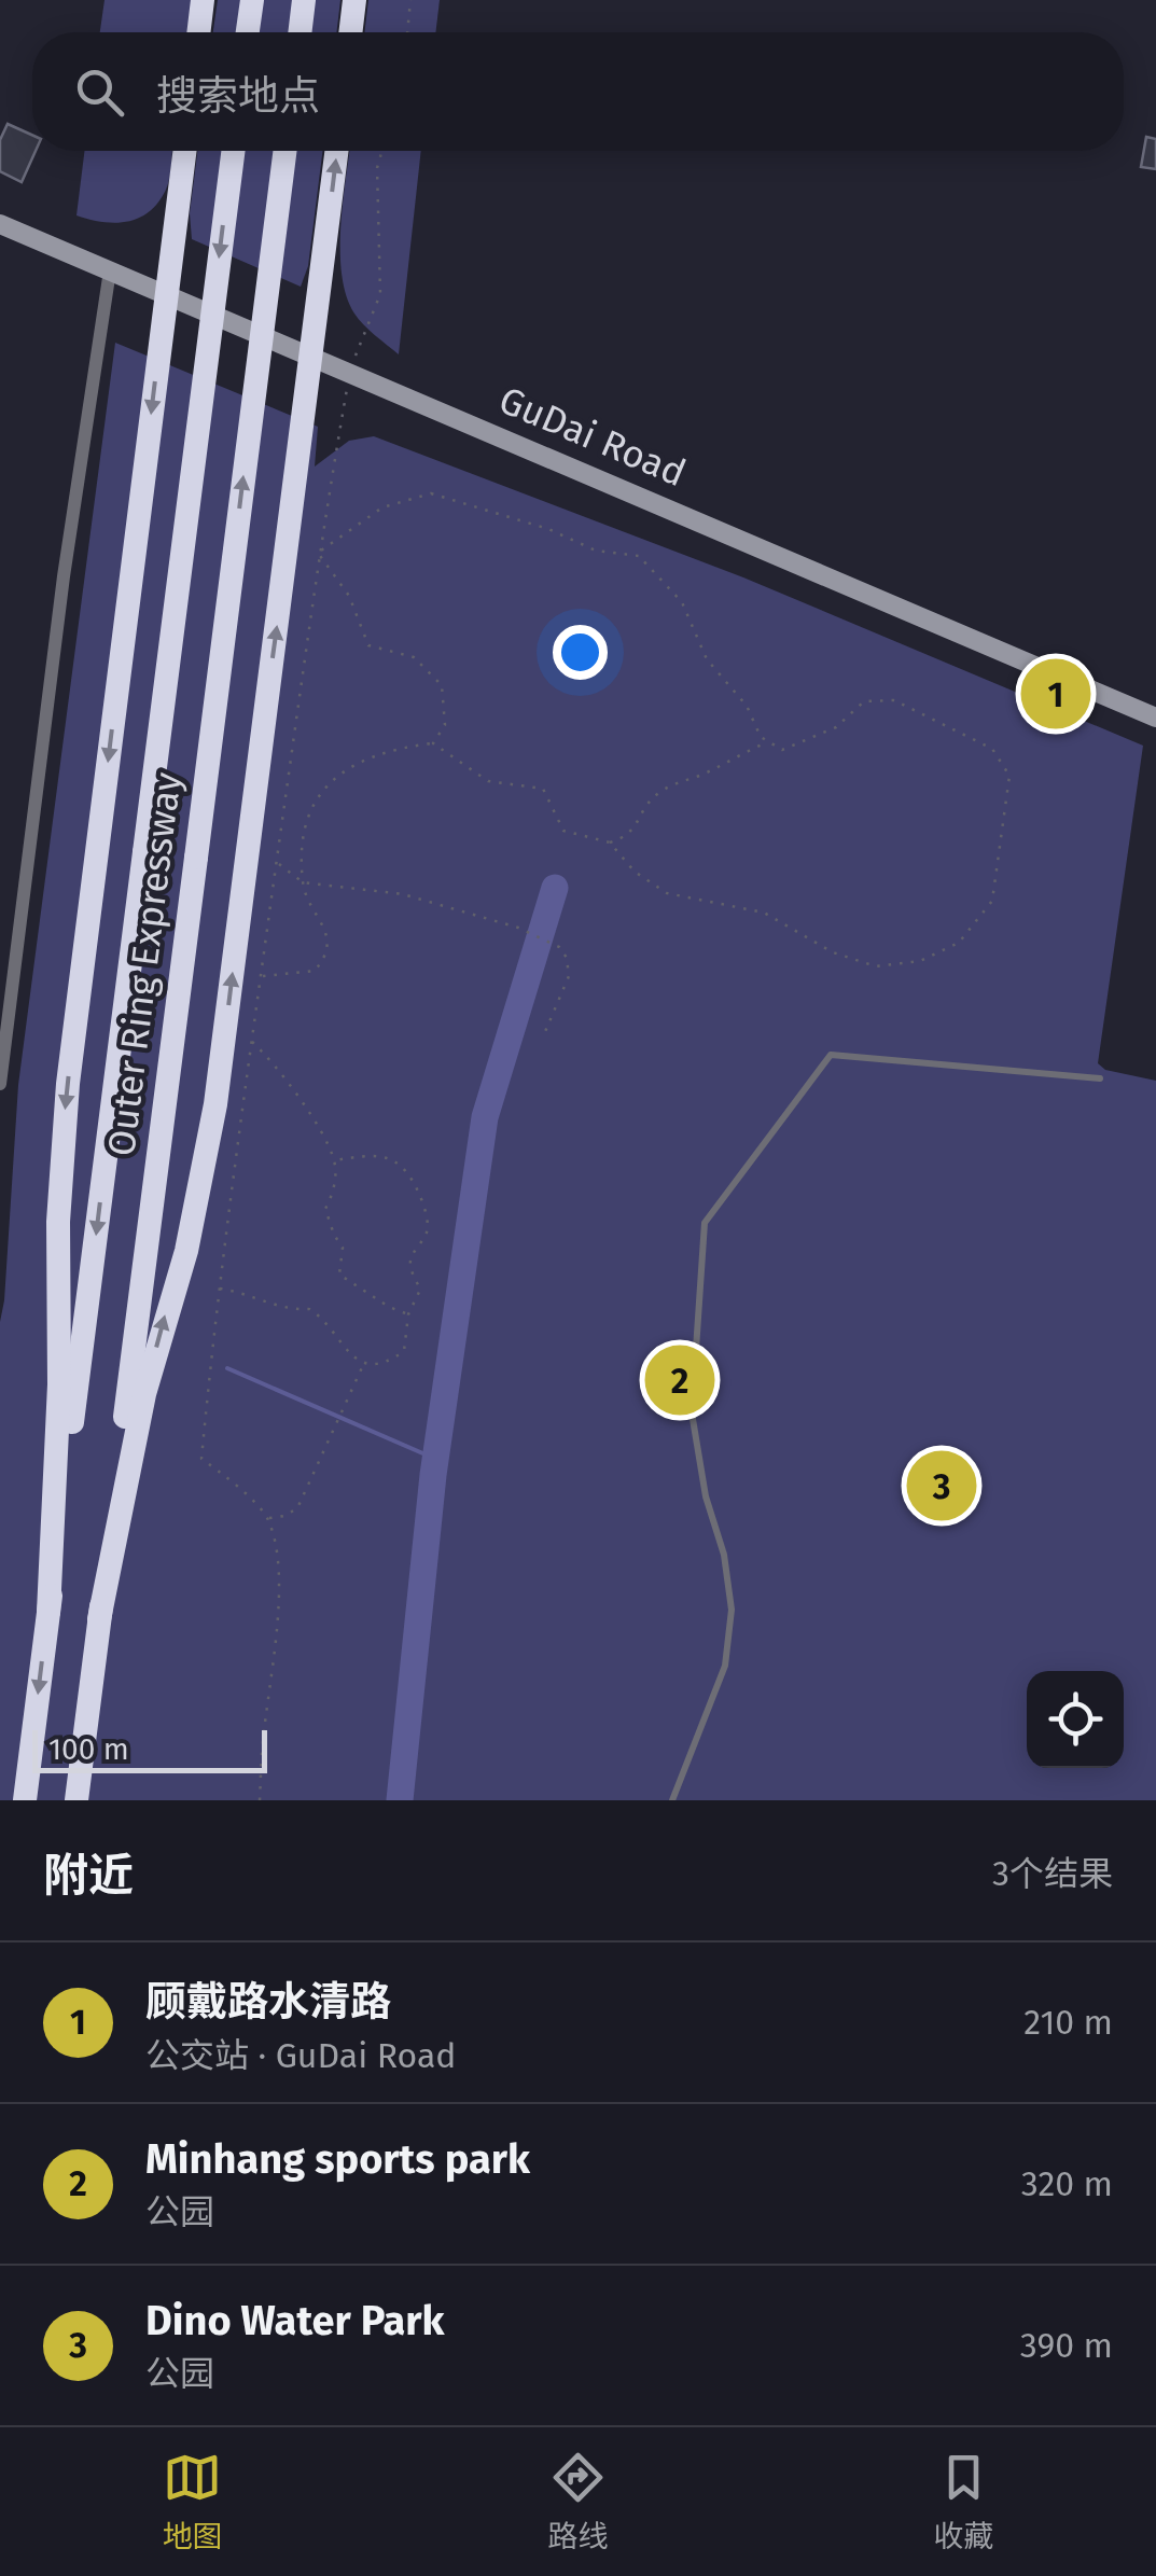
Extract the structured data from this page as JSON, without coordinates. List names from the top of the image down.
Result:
{
  "streets": {
    "highway": ["Outer Ring Expressway"],
    "main road": ["GuDai Road"]
  },
  "scale_bar": "100 m",
  "page": {
    "search": "搜索地点",
    "pins": ["1", "2", "3"],
    "scale": "100 m",
    "heading": ["附近", "3个结果"],
    "list": [
      {
        "mark": "1",
        "name": "顾戴路水清路",
        "note": "公交站 · GuDai Road",
        "value": "210 m"
      },
      {
        "mark": "2",
        "name": "Minhang sports park",
        "note": "公园",
        "value": "320 m"
      },
      {
        "mark": "3",
        "name": "Dino Water Park",
        "note": "公园",
        "value": "390 m"
      }
    ],
    "nav": ["地图", "路线", "收藏"]
  }
}
